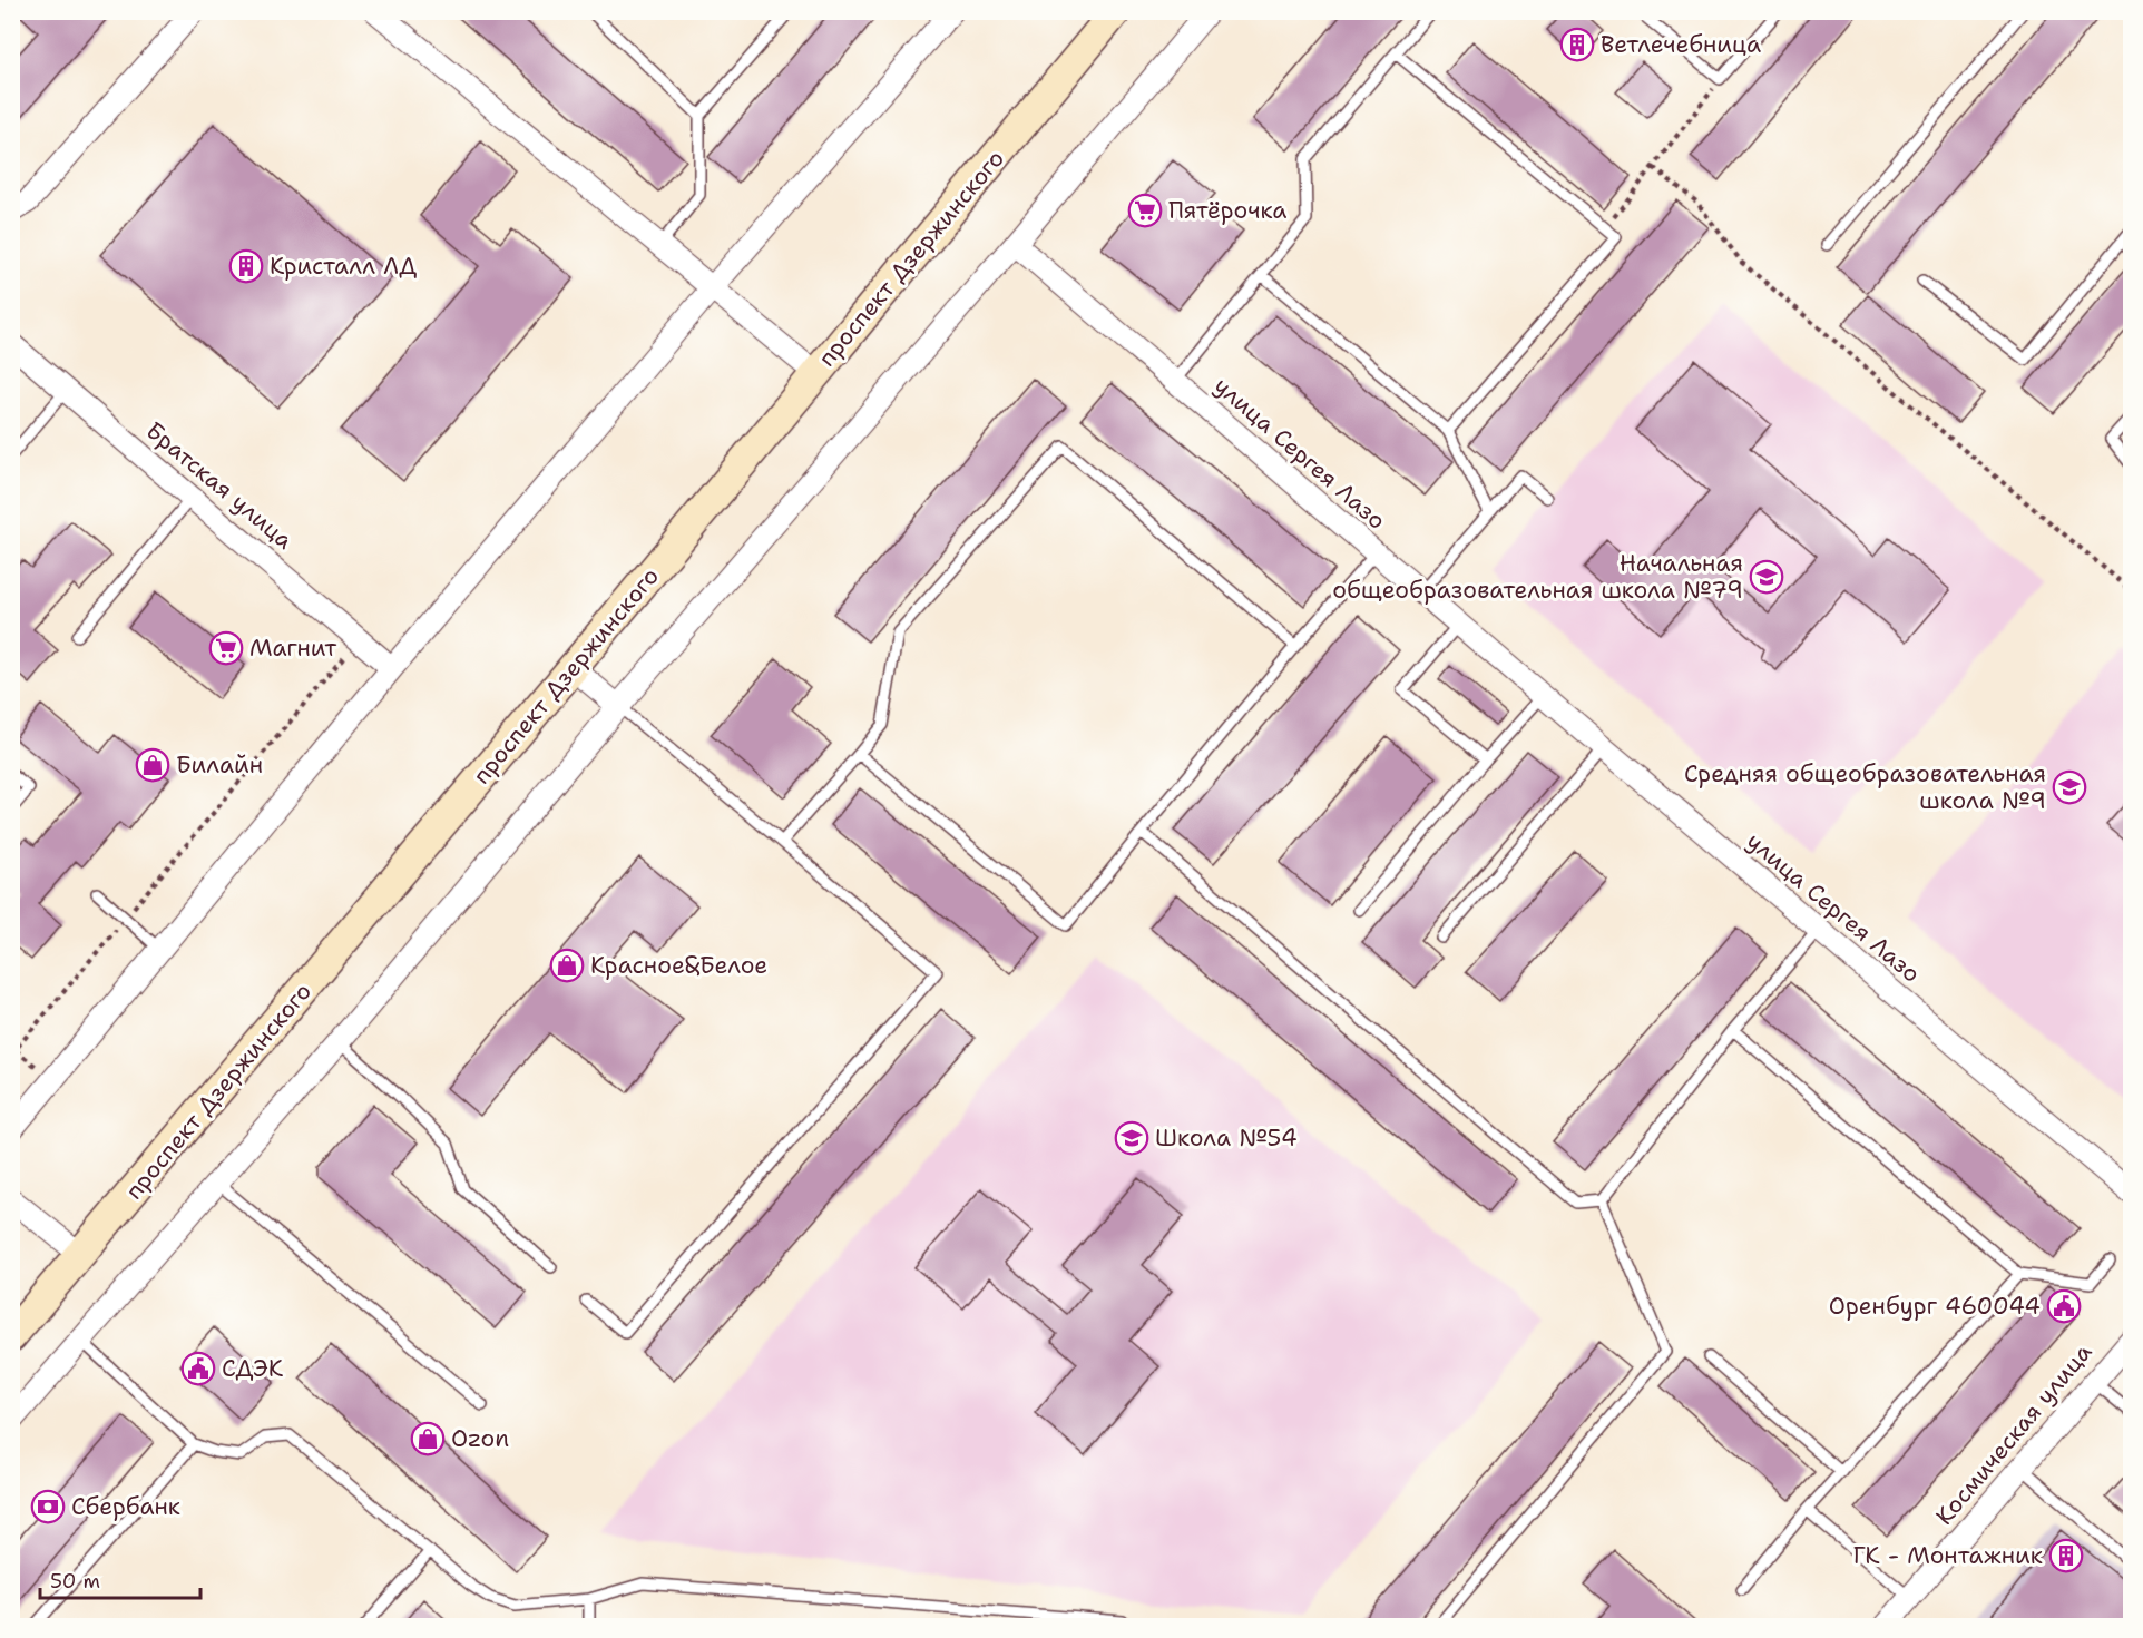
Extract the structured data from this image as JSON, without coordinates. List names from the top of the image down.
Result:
{
  "streets": {
    "main road": ["проспект Дзержинского"],
    "street": ["улица Сергея Лазо", "Братская улица", "Космическая улица"]
  },
  "places": {
    "building": ["Ветлечебница", "Кристалл ЛД", "ГК - Монтажник"],
    "supermarket": ["Пятёрочка", "Магнит"],
    "school or university": ["Начальная общеобразовательная школа №79", "Средняя общеобразовательная школа №9", "Школа №54"],
    "shop": ["Билайн", "Красное&Белое", "Ozon"],
    "public building": ["Оренбург 460044", "СДЭК"],
    "bank": ["Сбербанк"]
  },
  "scale_bar": "50 m"
}
